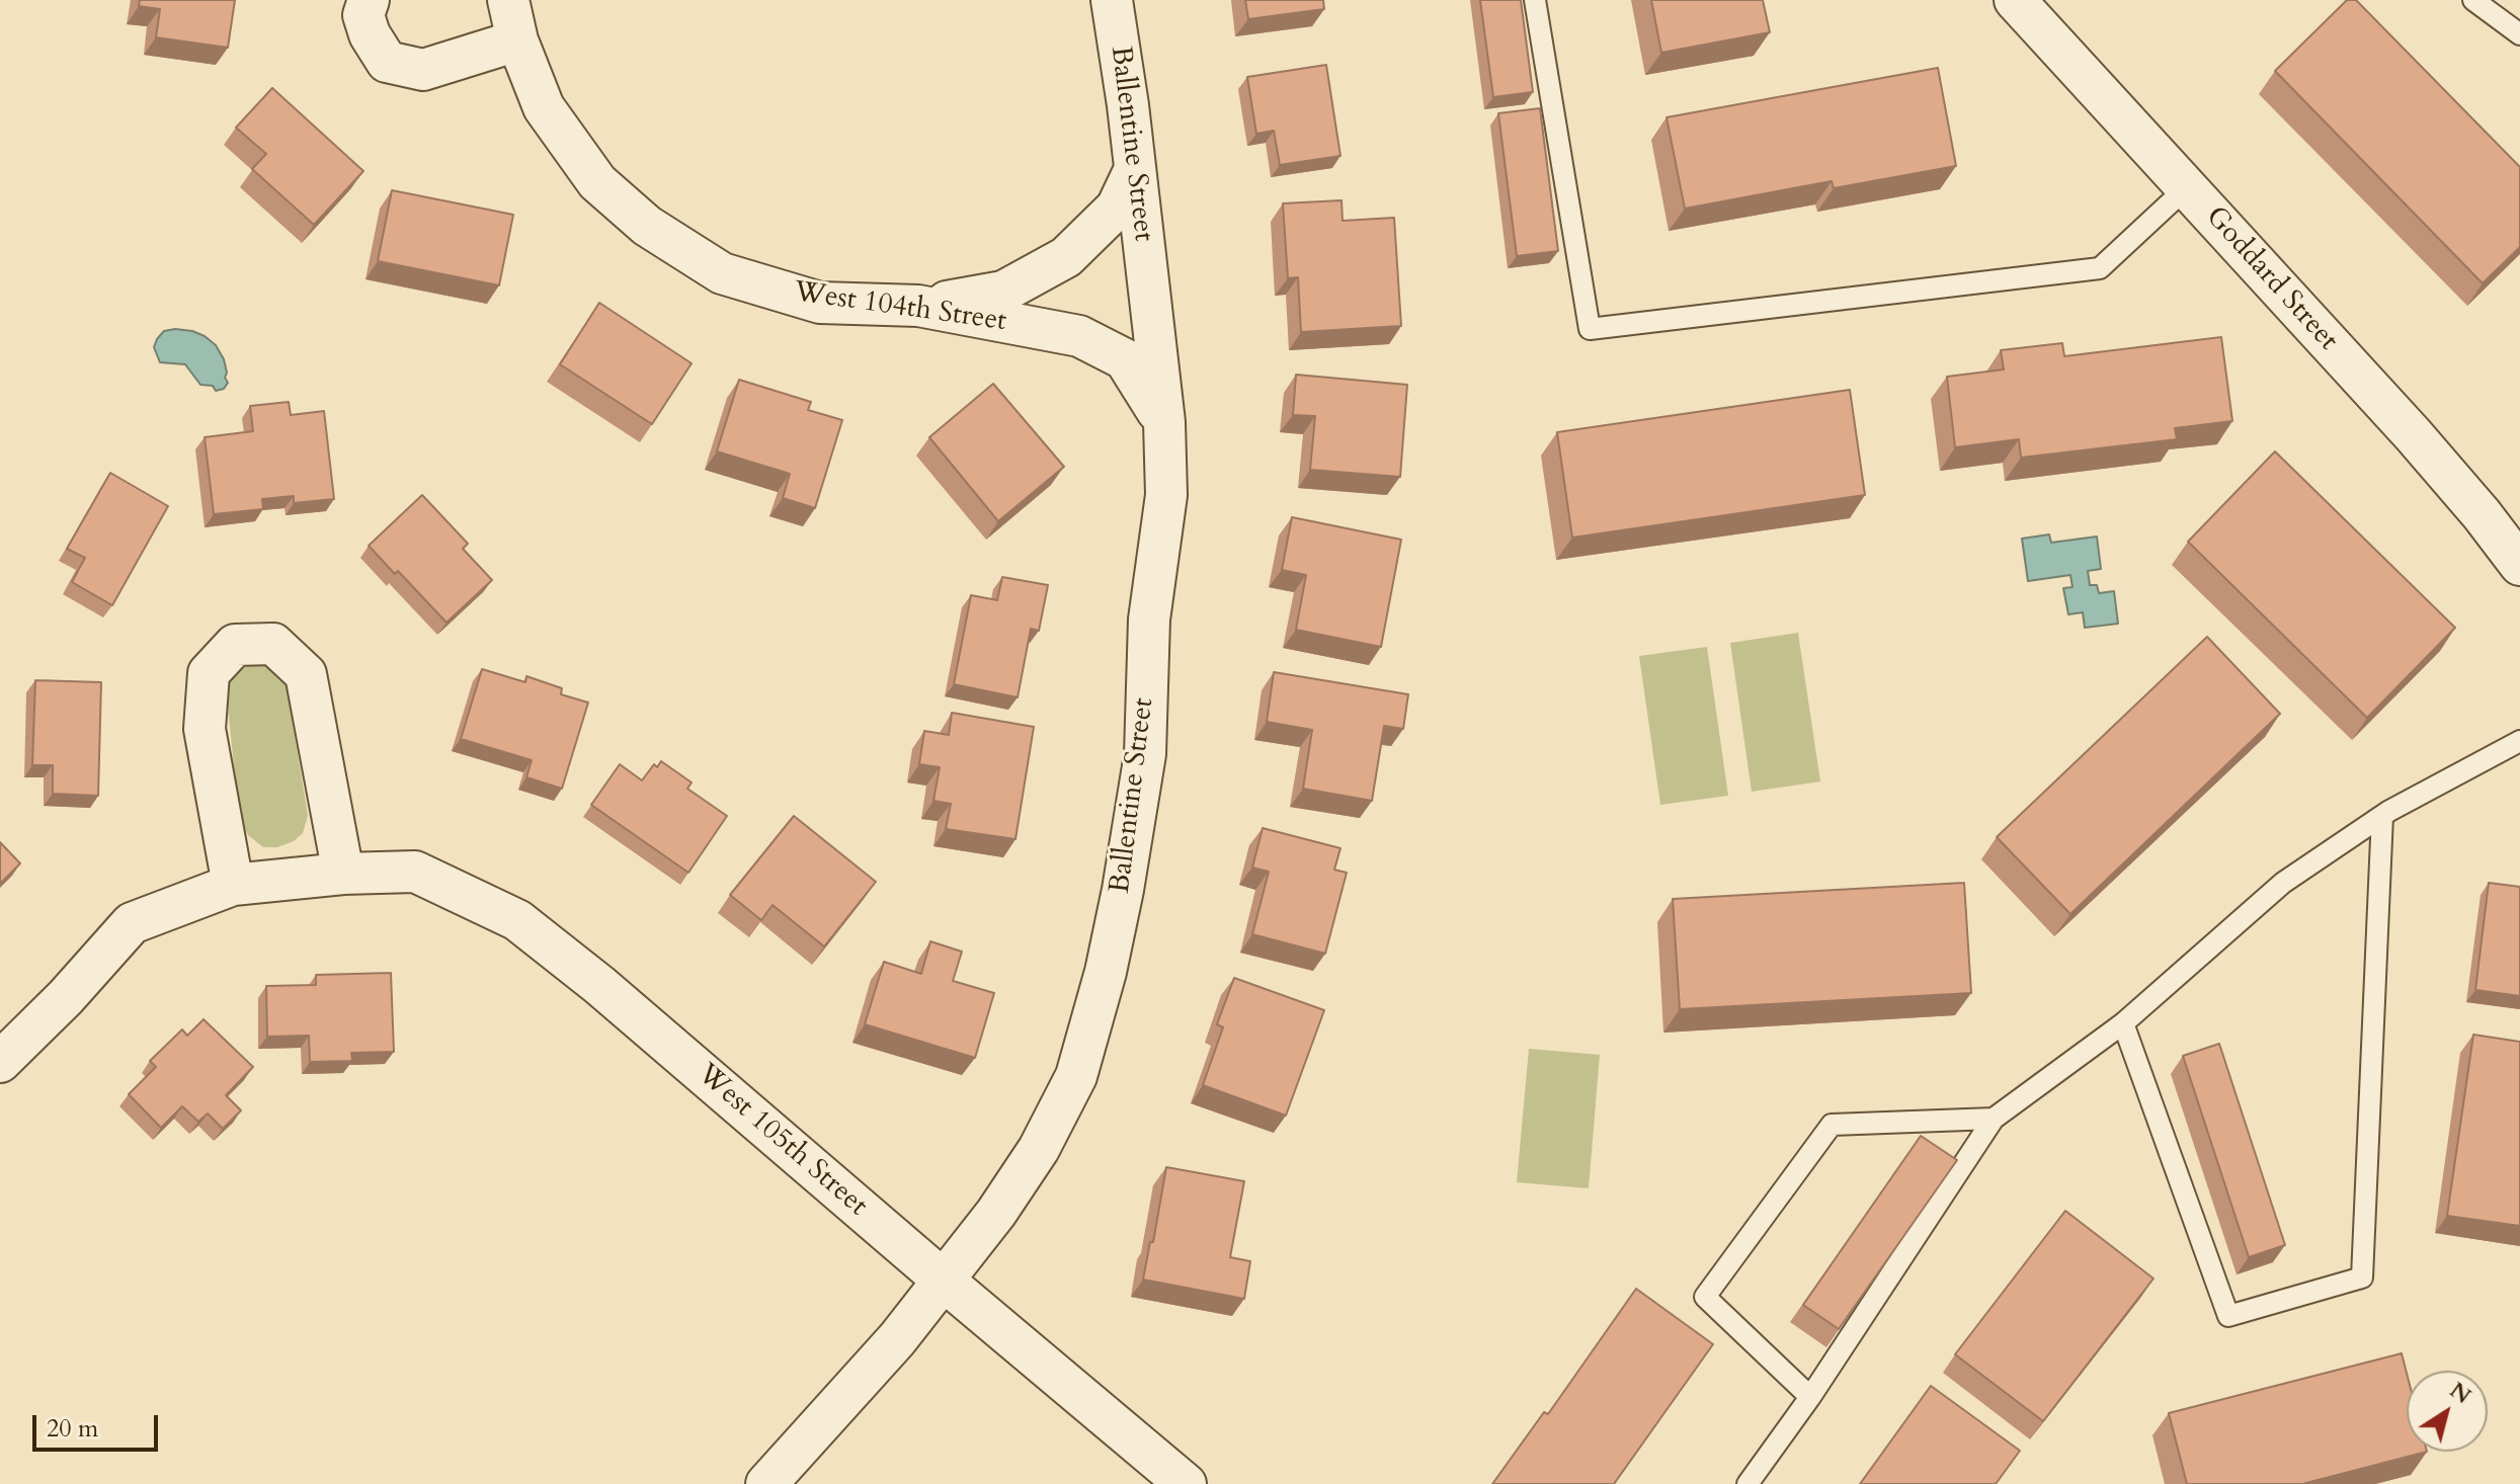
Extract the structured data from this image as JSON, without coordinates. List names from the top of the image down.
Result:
{
  "streets": {
    "street": [
      "Ballentine Street",
      "Goddard Street",
      "West 104th Street",
      "West 105th Street"
    ]
  },
  "crossings": [
    ["Ballentine Street", "West 104th Street"],
    ["Ballentine Street", "West 105th Street"]
  ],
  "scale_bar": "20 m",
  "north": "top right"
}
